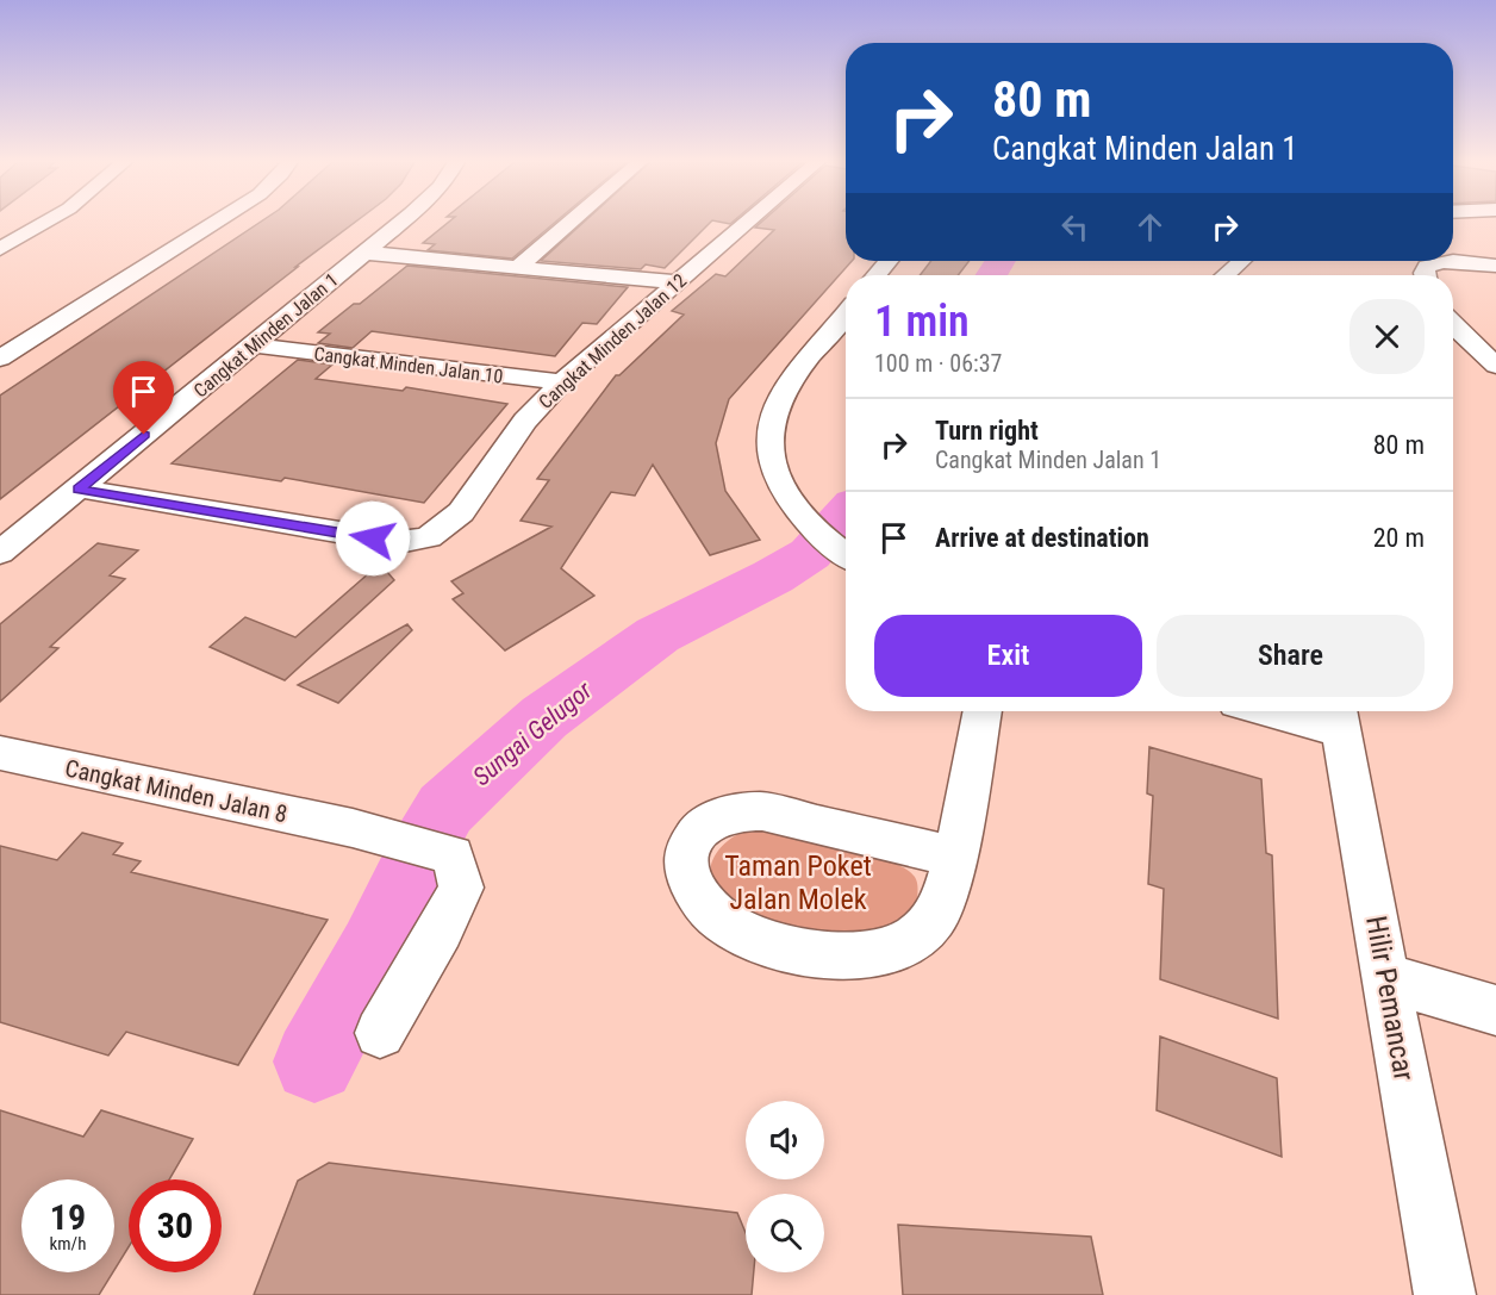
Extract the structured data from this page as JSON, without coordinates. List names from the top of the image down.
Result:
{
  "streets": {
    "street": [
      "Cangkat Minden Jalan 1",
      "Cangkat Minden Jalan 12",
      "Cangkat Minden Jalan 10",
      "Cangkat Minden Jalan 8",
      "Hilir Pemancar"
    ]
  },
  "crossings": [
    ["Cangkat Minden Jalan 1", "Cangkat Minden Jalan 12"],
    ["Cangkat Minden Jalan 1", "Cangkat Minden Jalan 10"],
    ["Cangkat Minden Jalan 12", "Cangkat Minden Jalan 10"]
  ],
  "water": ["Sungai Gelugor"],
  "parks": ["Taman Poket Jalan Molek"],
  "page": {
    "turn": ["80 m", "Cangkat Minden Jalan 1"],
    "heading": ["1 min", "100 m · 06:37"],
    "list": [
      {
        "name": "Turn right",
        "note": "Cangkat Minden Jalan 1",
        "value": "80 m"
      },
      {
        "name": "Arrive at destination",
        "value": "20 m"
      }
    ],
    "buttons": ["Exit", "Share"],
    "speed": "19 km/h",
    "limit": "30"
  }
}
